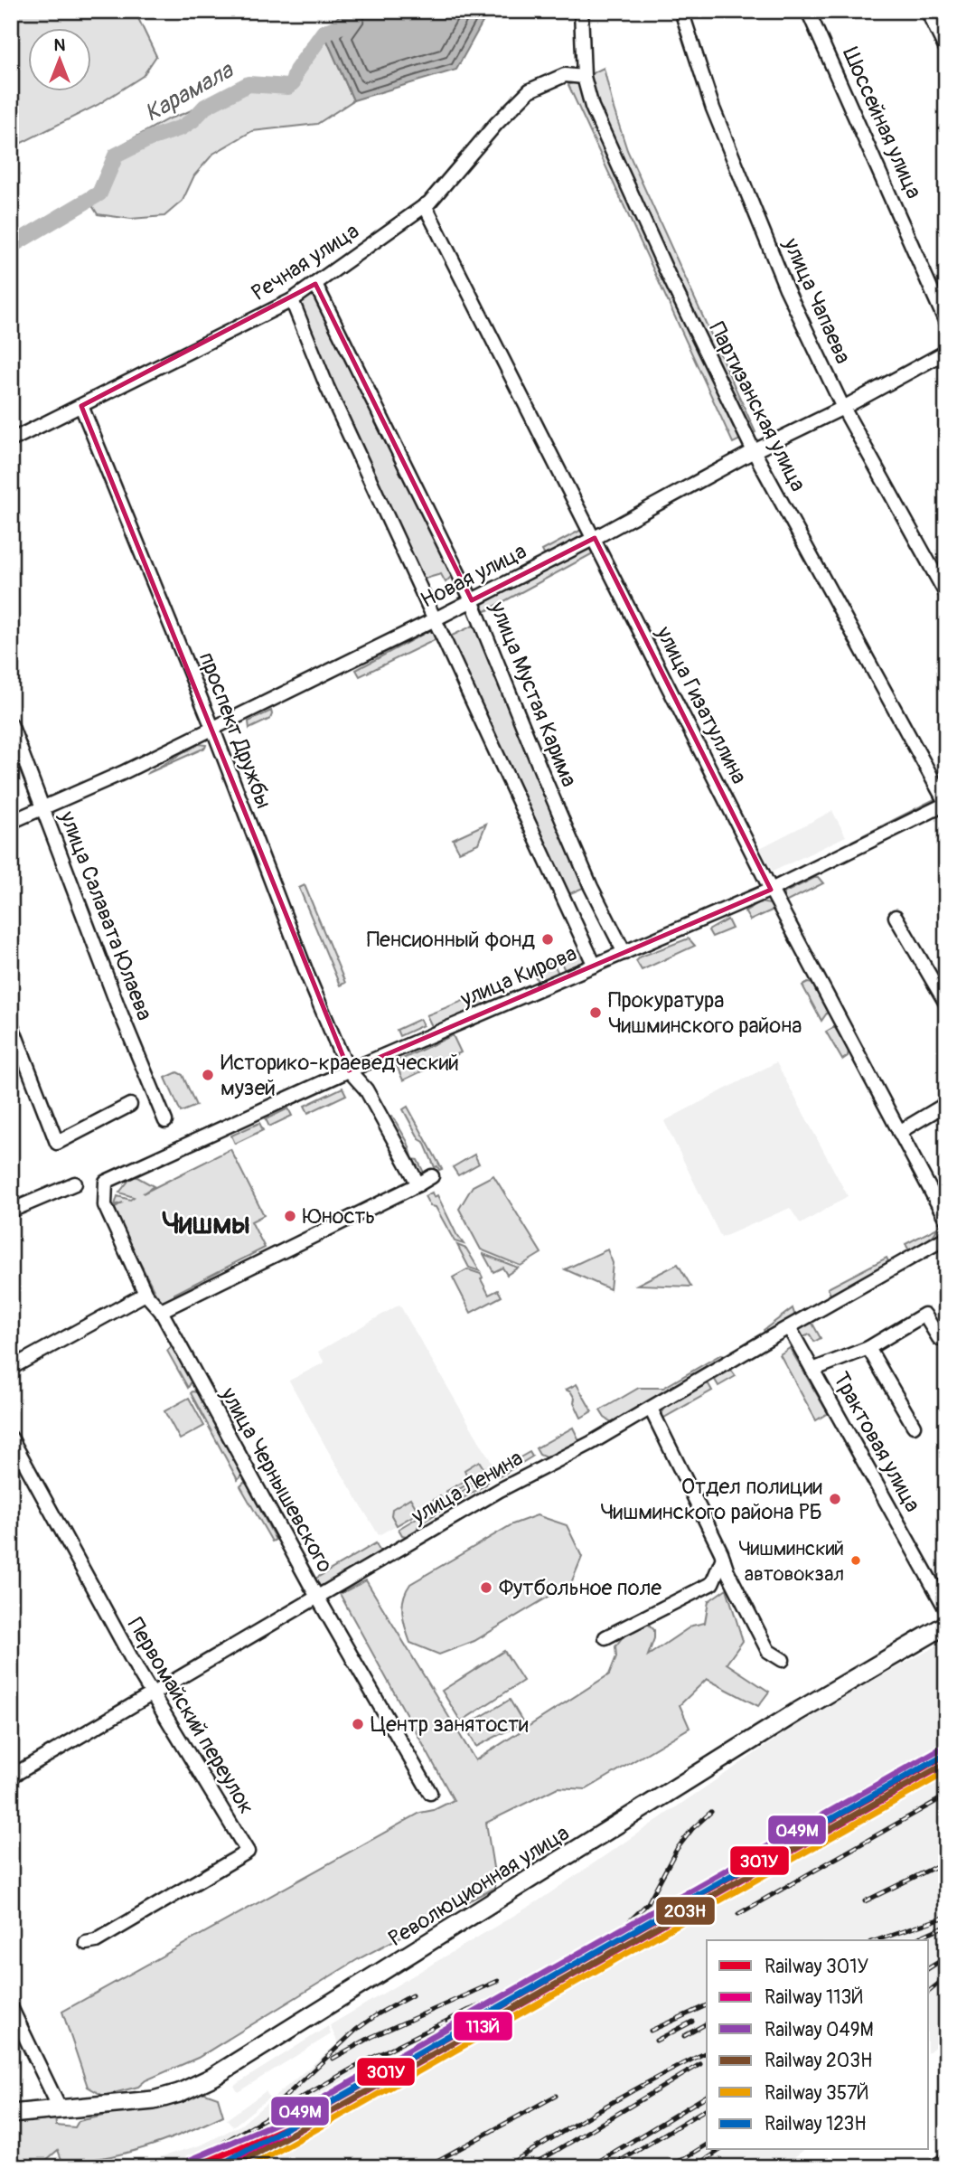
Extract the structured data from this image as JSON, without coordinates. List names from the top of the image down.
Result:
{
  "streets": {
    "main road": ["Революционная улица"],
    "street": [
      "Шоссейная улица",
      "Речная улица",
      "улица Чапаева",
      "Партизанская улица",
      "Новая улица",
      "улица Мустая Карима",
      "улица Гизатуллина",
      "проспект Дружбы",
      "улица Салавата Юлаева",
      "улица Кирова",
      "Трактовая улица",
      "улица Чернышевского",
      "улица Ленина",
      "Первомайский переулок"
    ]
  },
  "crossings": [
    ["Речная улица", "Партизанская улица"],
    ["Речная улица", "улица Мустая Карима"],
    ["Речная улица", "улица Гизатуллина"],
    ["Речная улица", "проспект Дружбы"],
    ["улица Чапаева", "Новая улица"],
    ["Партизанская улица", "Новая улица"],
    ["Партизанская улица", "улица Кирова"],
    ["Новая улица", "улица Мустая Карима"],
    ["Новая улица", "улица Гизатуллина"],
    ["Новая улица", "проспект Дружбы"],
    ["Новая улица", "улица Салавата Юлаева"],
    ["улица Мустая Карима", "улица Кирова"],
    ["улица Гизатуллина", "улица Кирова"],
    ["проспект Дружбы", "улица Кирова"],
    ["улица Кирова", "улица Чернышевского"],
    ["Трактовая улица", "улица Ленина"],
    ["улица Чернышевского", "улица Ленина"],
    ["улица Ленина", "Первомайский переулок"]
  ],
  "districts": ["Чишмы"],
  "water": ["Карамала"],
  "places": [
    "Пенсионный фонд",
    "Прокуратура Чишминского района",
    "Историко-краеведческий музей",
    "Юность",
    "Отдел полиции Чишминского района РБ",
    "Чишминский автовокзал",
    "Футбольное поле",
    "Центр занятости"
  ],
  "lines": [
    "rail line 049М",
    "rail line 301У",
    "rail line 123Н",
    "rail line 203Н",
    "rail line 113Й",
    "rail line 357Й"
  ],
  "legend": [
    "Railway 301У",
    "Railway 113Й",
    "Railway 049М",
    "Railway 203Н",
    "Railway 357Й",
    "Railway 123Н"
  ],
  "north": "top"
}
